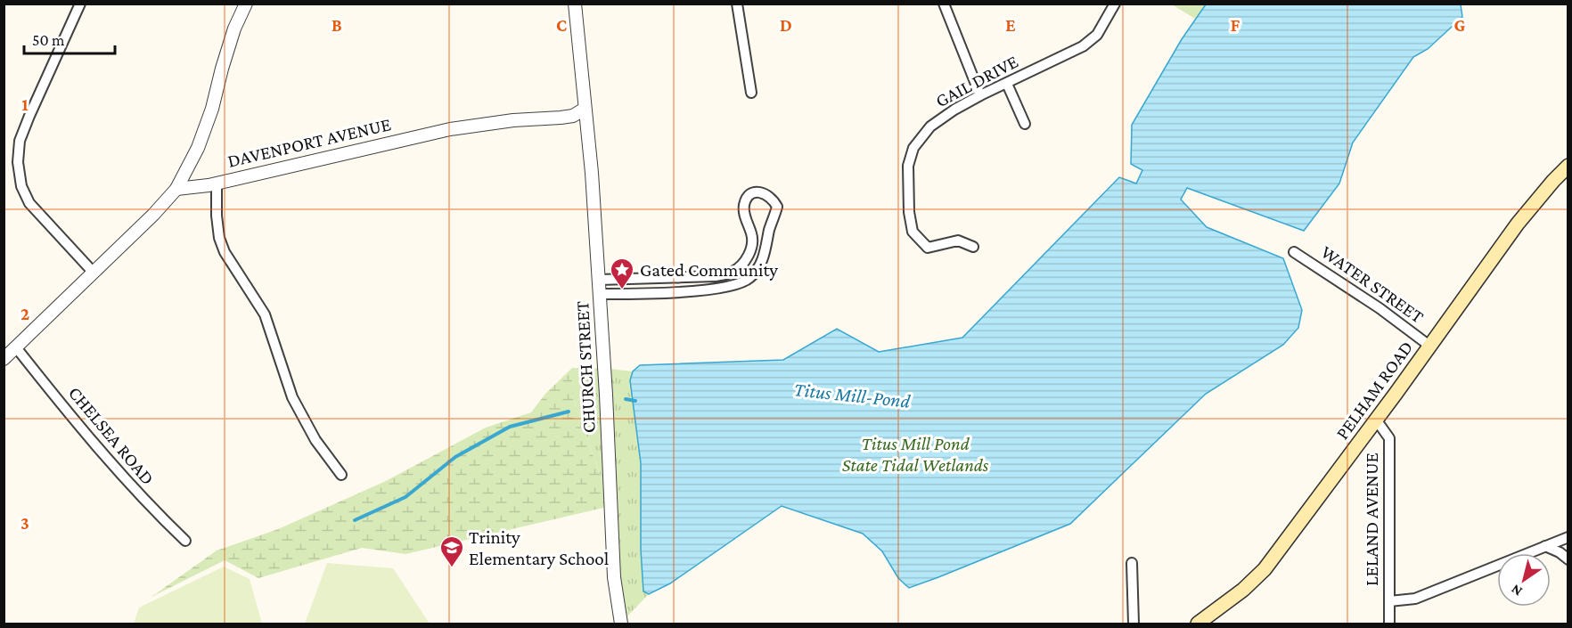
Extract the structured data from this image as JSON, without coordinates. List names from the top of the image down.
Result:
{
  "streets": {
    "main road": ["PELHAM ROAD"],
    "street": [
      "GAIL DRIVE",
      "DAVENPORT AVENUE",
      "WATER STREET",
      "CHURCH STREET",
      "CHELSEA ROAD",
      "LELAND AVENUE"
    ]
  },
  "crossings": [
    ["DAVENPORT AVENUE", "CHURCH STREET"],
    ["WATER STREET", "PELHAM ROAD"],
    ["PELHAM ROAD", "LELAND AVENUE"]
  ],
  "water": ["Titus Mill-Pond"],
  "parks": ["Titus Mill Pond State Tidal Wetlands"],
  "places": {
    "place": ["Gated Community"],
    "school or university": ["Trinity Elementary School"]
  },
  "scale_bar": "50 m",
  "north": "bottom left",
  "grid": {
    "columns": [
      "B",
      "C",
      "D",
      "E",
      "F",
      "G"
    ],
    "rows": ["1", "2", "3"]
  }
}
